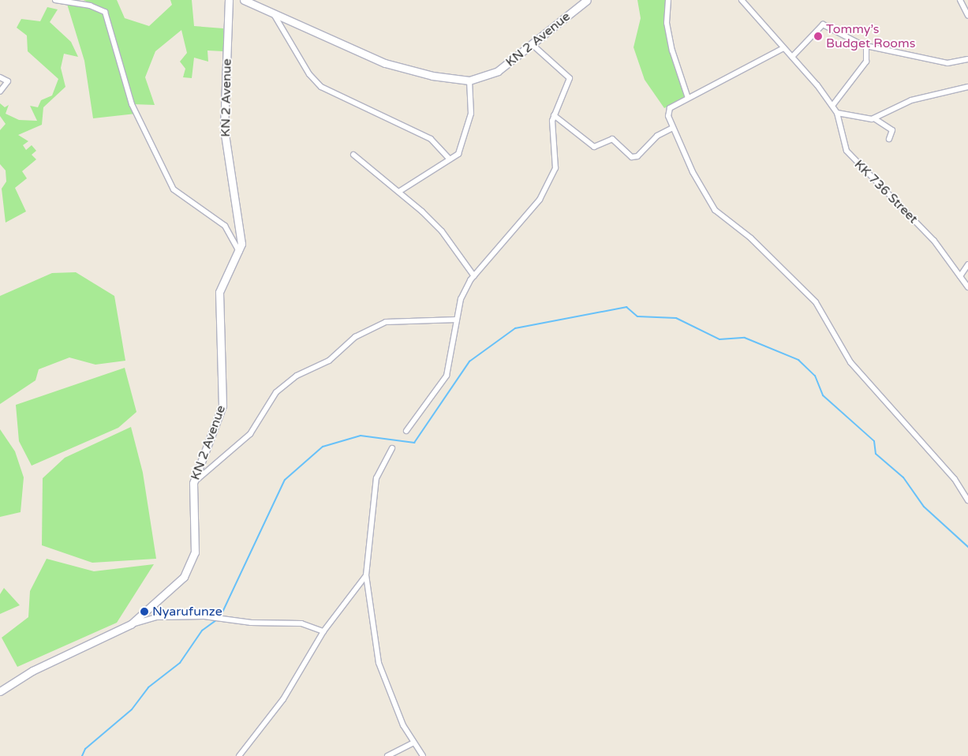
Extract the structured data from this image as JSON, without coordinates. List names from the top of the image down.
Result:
{
  "streets": {
    "main road": ["KN 2 Avenue"],
    "street": ["KK 736 Street"]
  },
  "places": ["Tommy’s Budget Rooms", "Nyarufunze"]
}
